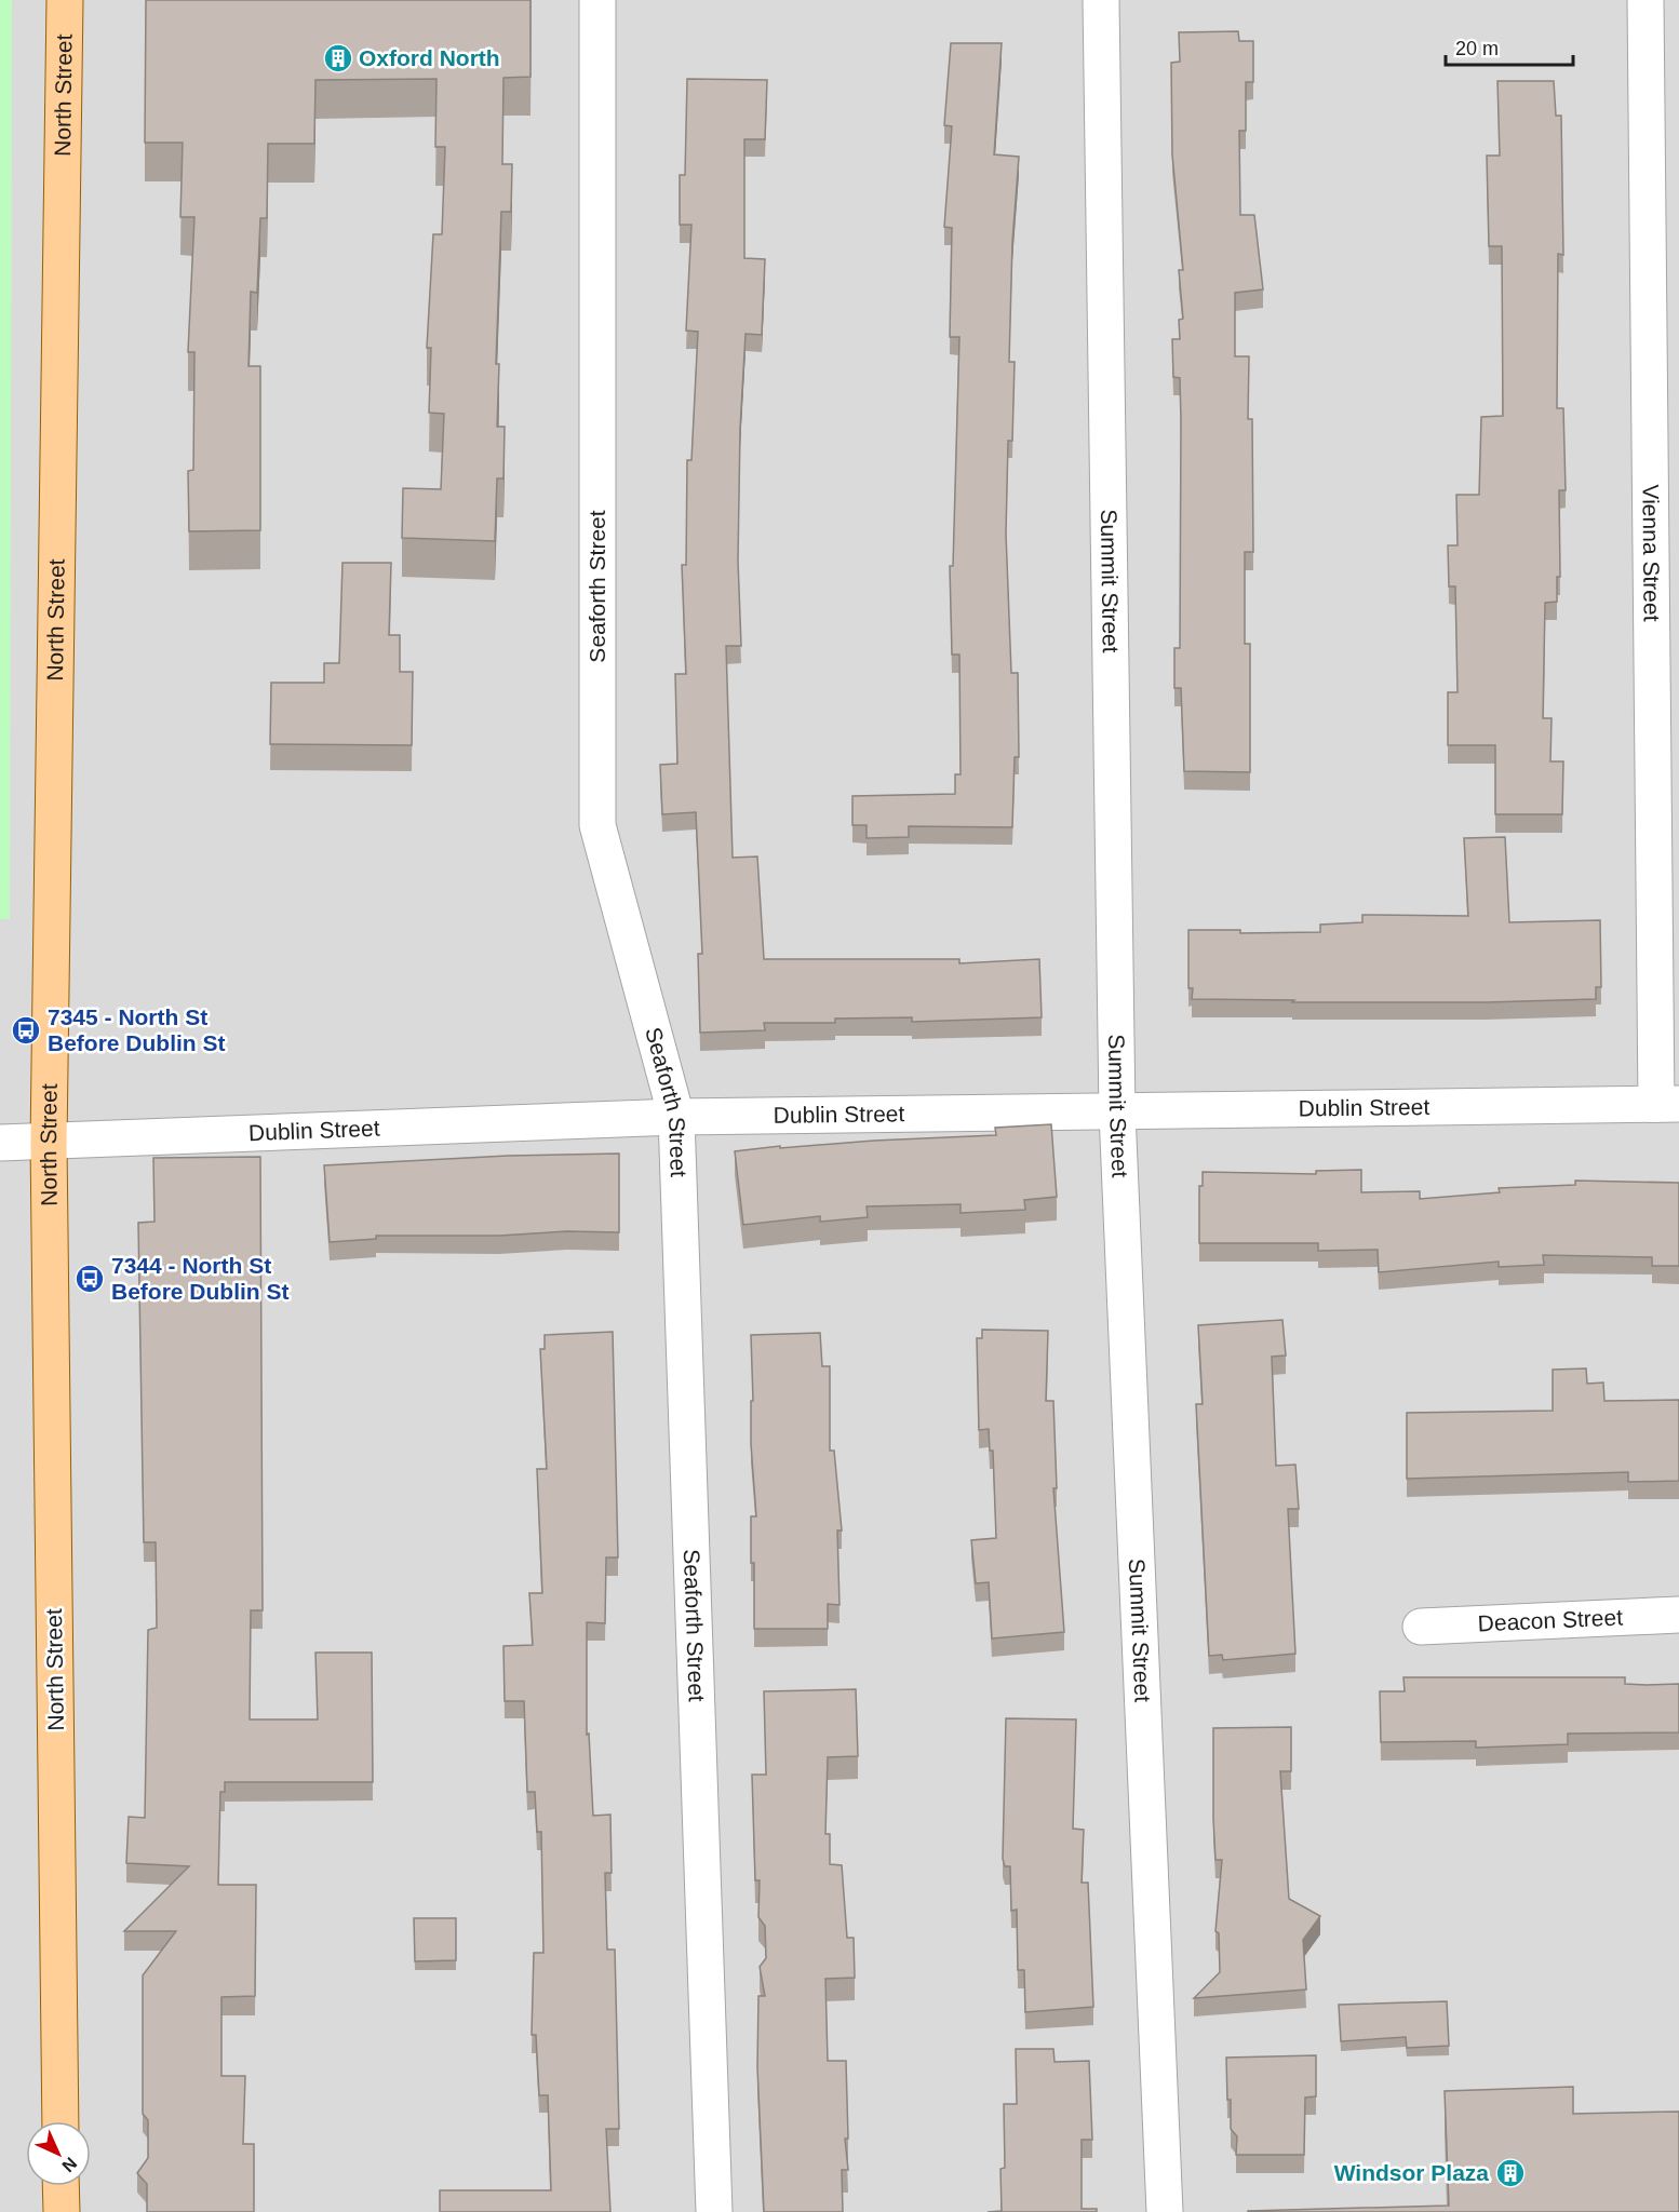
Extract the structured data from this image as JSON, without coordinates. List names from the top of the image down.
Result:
{
  "streets": {
    "main road": ["North Street"],
    "street": [
      "Vienna Street",
      "Summit Street",
      "Seaforth Street",
      "Dublin Street",
      "Deacon Street"
    ]
  },
  "crossings": [
    ["North Street", "Dublin Street"],
    ["Vienna Street", "Dublin Street"],
    ["Summit Street", "Dublin Street"],
    ["Seaforth Street", "Dublin Street"]
  ],
  "places": {
    "building": ["Oxford North", "Windsor Plaza"],
    "bus stop": ["7345 - North St Before Dublin St", "7344 - North St Before Dublin St"]
  },
  "scale_bar": "20 m",
  "north": "bottom right"
}
